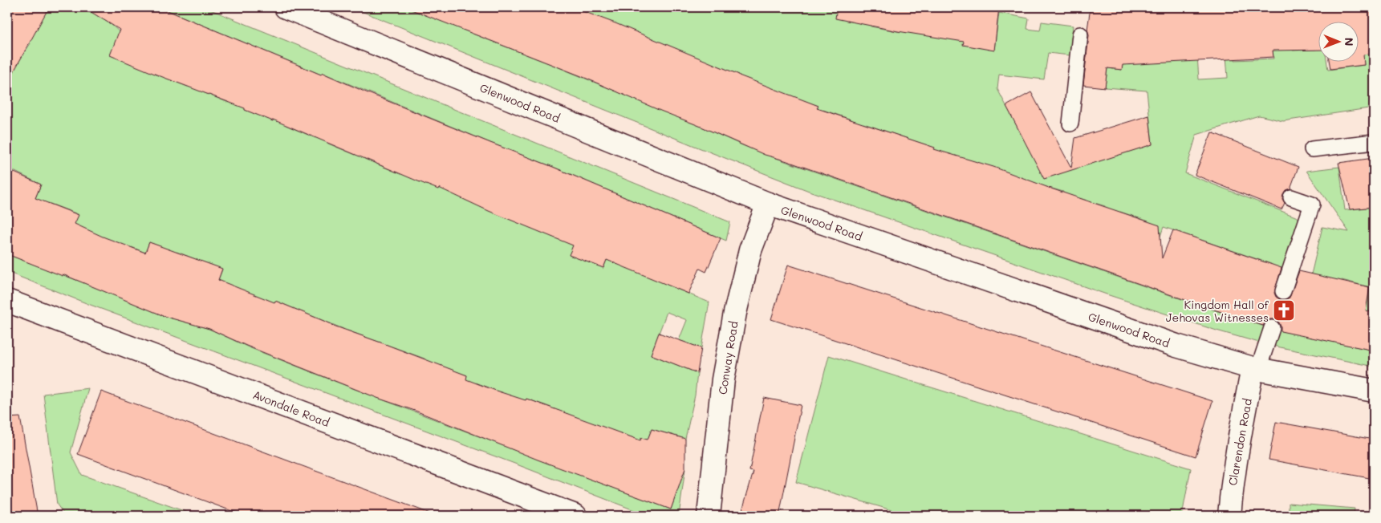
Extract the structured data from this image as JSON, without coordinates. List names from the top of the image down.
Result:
{
  "streets": {
    "street": [
      "Glenwood Road",
      "Conway Road",
      "Avondale Road",
      "Clarendon Road"
    ]
  },
  "crossings": [
    ["Glenwood Road", "Conway Road"],
    ["Glenwood Road", "Clarendon Road"]
  ],
  "places": {
    "church": ["Kingdom Hall of Jehovas Witnesses"]
  },
  "north": "right"
}
